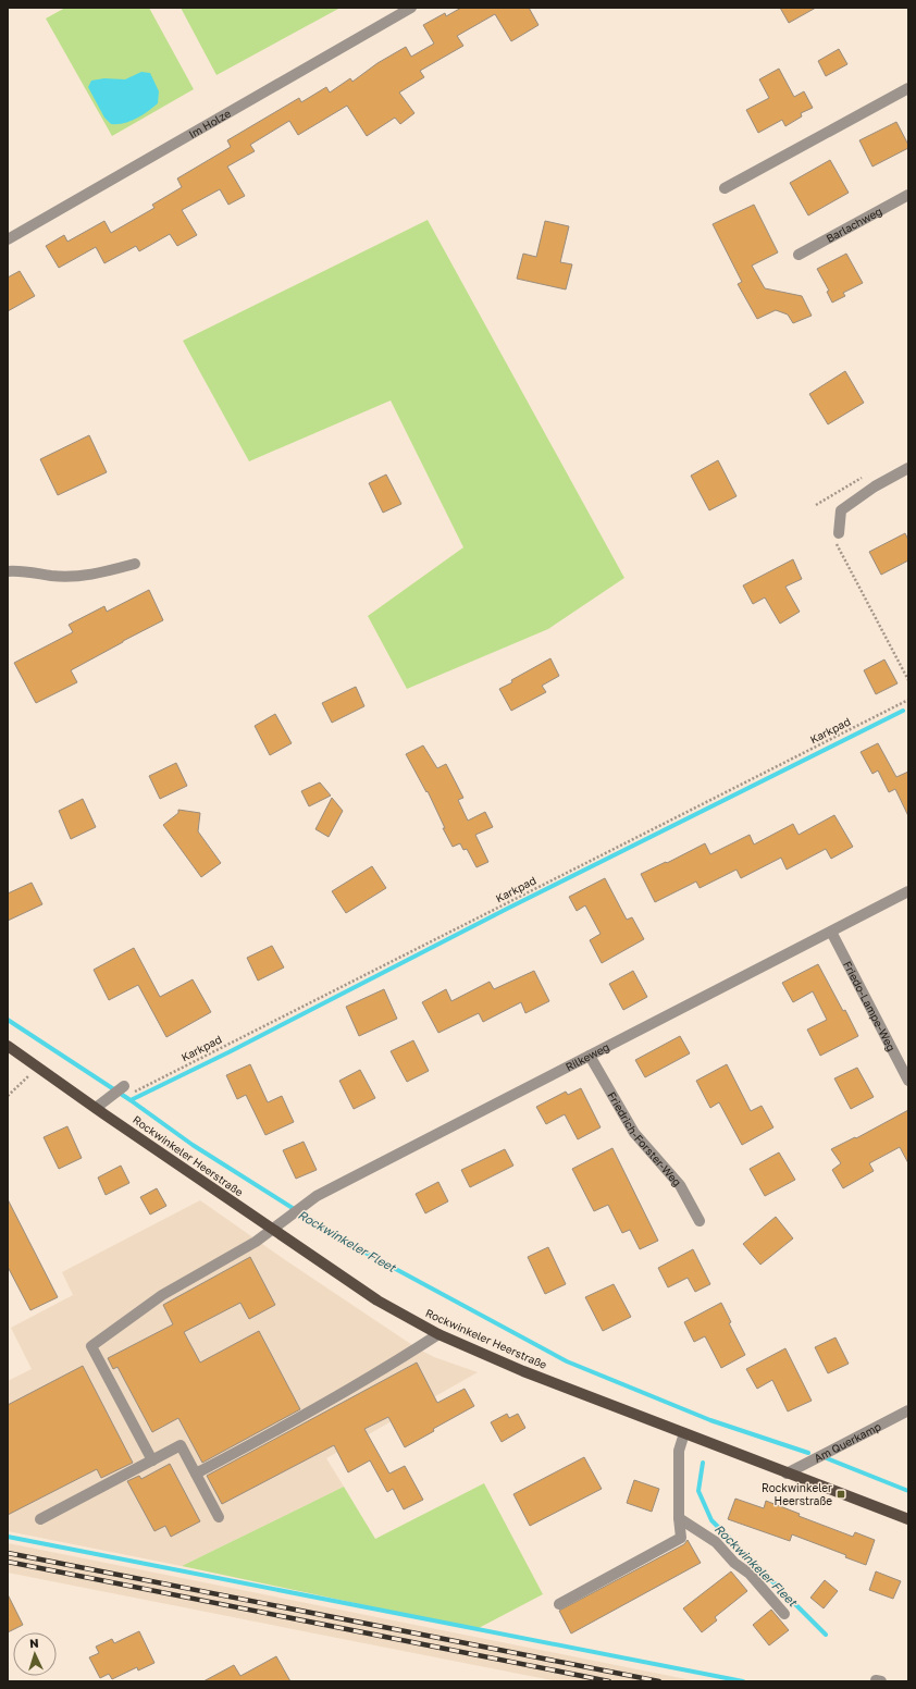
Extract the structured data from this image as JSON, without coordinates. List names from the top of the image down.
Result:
{
  "streets": {
    "main road": ["Rockwinkeler Heerstraße"],
    "street": [
      "Im Holze",
      "Barlachweg",
      "Friedo-Lampe-Weg",
      "Rilkeweg",
      "Friedrich-Forster-Weg",
      "Am Querkamp"
    ],
    "path": ["Karkpad"]
  },
  "crossings": [
    ["Friedo-Lampe-Weg", "Rilkeweg"],
    ["Rilkeweg", "Friedrich-Forster-Weg"],
    ["Rilkeweg", "Rockwinkeler Heerstraße"],
    ["Rockwinkeler Heerstraße", "Am Querkamp"]
  ],
  "water": ["Rockwinkeler Fleet"],
  "places": {
    "transit": ["Rockwinkeler Heerstraße"]
  },
  "north": "top"
}
